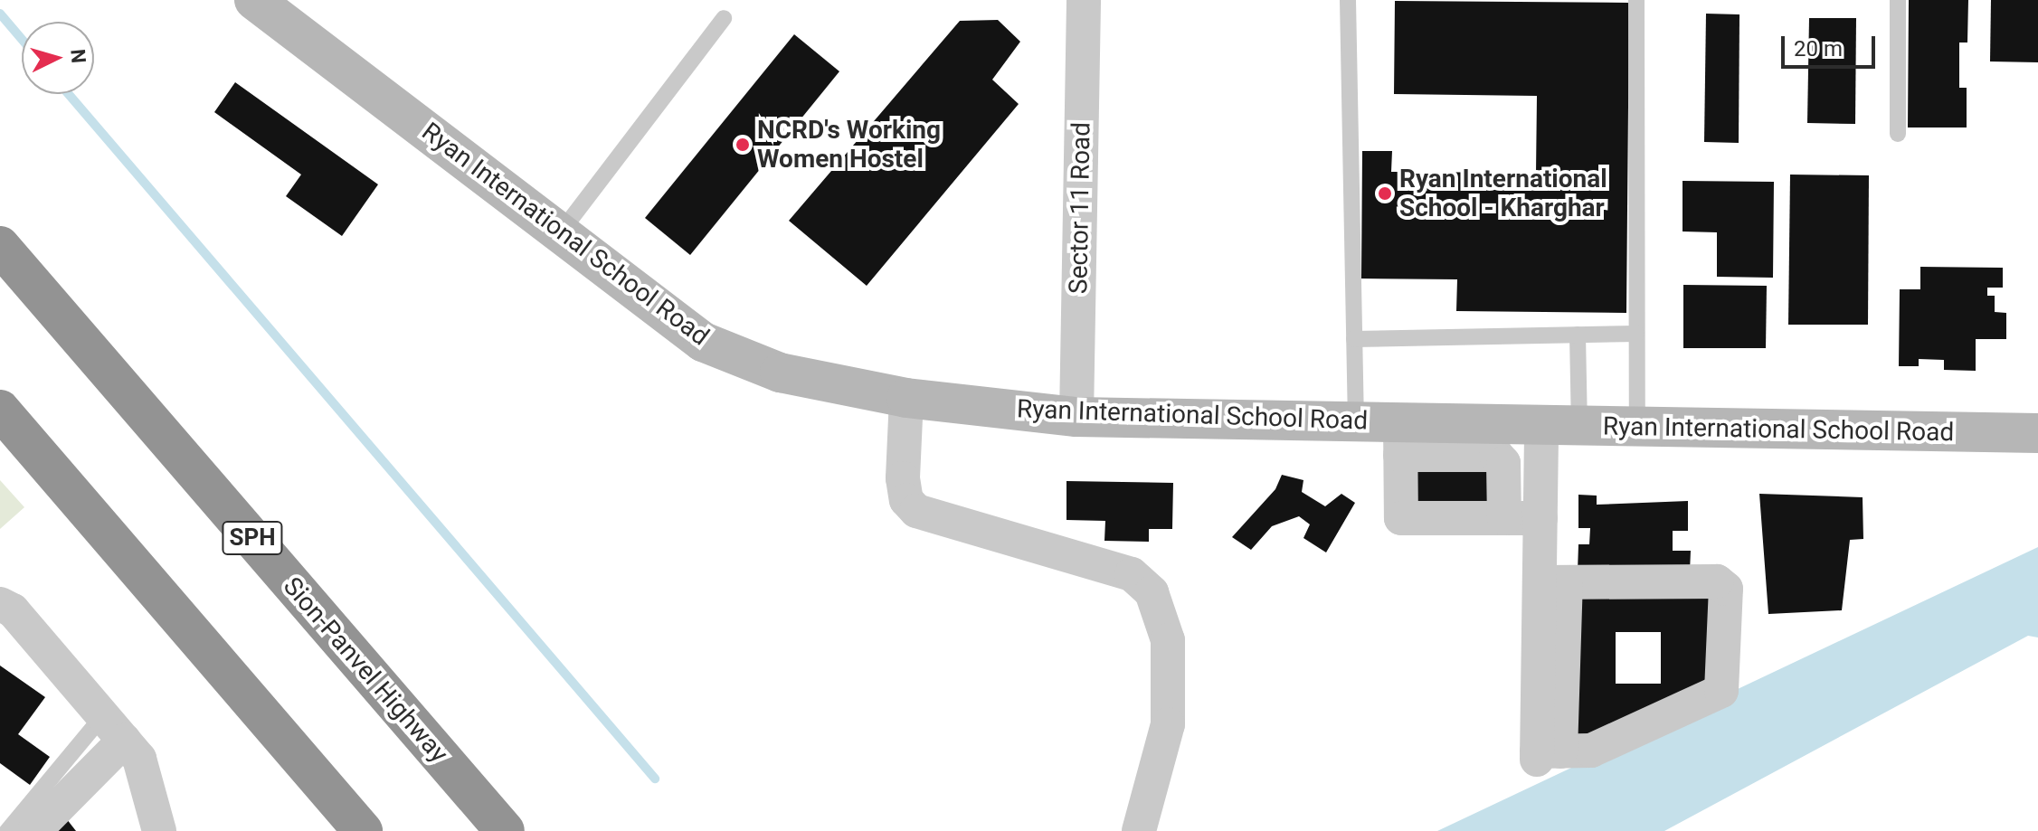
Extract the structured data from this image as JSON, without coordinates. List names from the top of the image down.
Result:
{
  "streets": {
    "highway": ["SPH", "Sion-Panvel Highway"],
    "street": ["Sector 11 Road", "Ryan International School Road"]
  },
  "crossings": [
    ["Sector 11 Road", "Ryan International School Road"]
  ],
  "places": ["NCRD's Working Women Hostel", "Ryan International School - Kharghar"],
  "scale_bar": "20 m",
  "north": "right"
}
